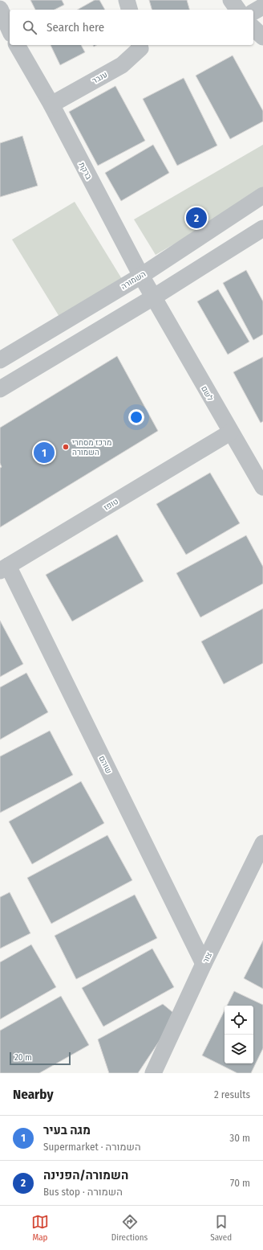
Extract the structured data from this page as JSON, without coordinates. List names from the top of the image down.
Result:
{
  "streets": {
    "street": [
      "ענבר",
      "ברקת",
      "השמורה",
      "לשם",
      "טופז",
      "שוהם",
      "צור"
    ]
  },
  "crossings": [
    ["ענבר", "ברקת"],
    ["ברקת", "השמורה"],
    ["ברקת", "לשם"],
    ["לשם", "טופז"],
    ["טופז", "שוהם"],
    ["שוהם", "צור"]
  ],
  "places": ["מרכז מסחרי השמורה"],
  "scale_bar": "20 m",
  "page": {
    "search": "Search here",
    "pins": ["2", "1"],
    "scale": "20 m",
    "heading": ["Nearby", "2 results"],
    "list": [
      {
        "mark": "1",
        "name": "מגה בעיר",
        "note": "Supermarket · השמורה",
        "value": "30 m"
      },
      {
        "mark": "2",
        "name": "השמורה/הפנינה",
        "note": "Bus stop · השמורה",
        "value": "70 m"
      }
    ],
    "nav": ["Map", "Directions", "Saved"]
  }
}
